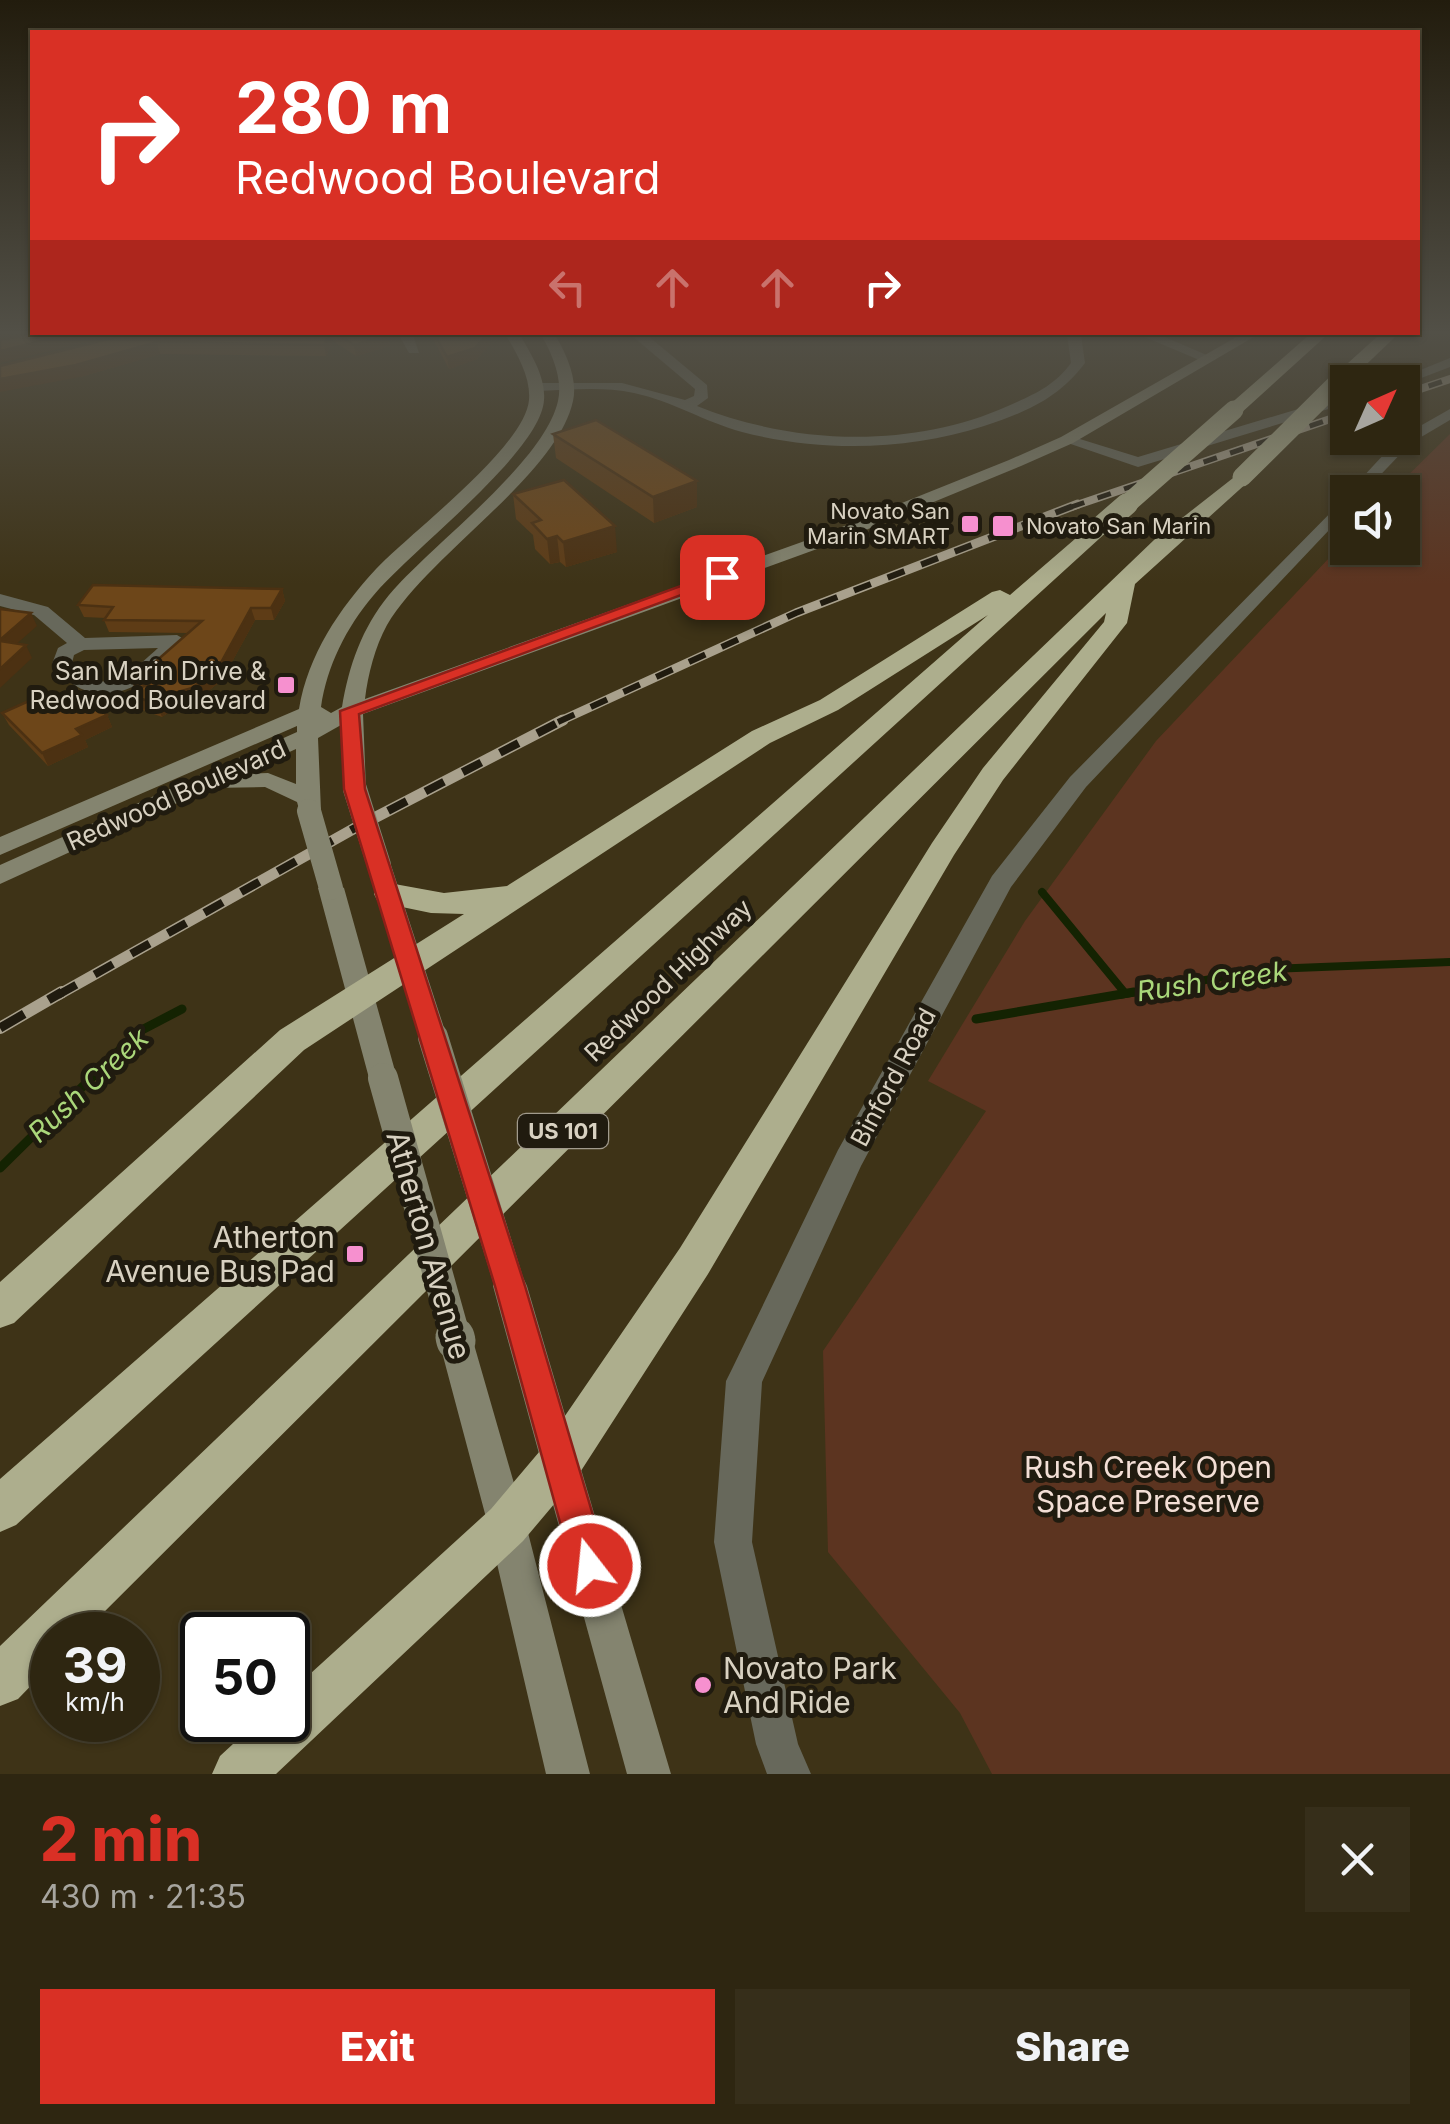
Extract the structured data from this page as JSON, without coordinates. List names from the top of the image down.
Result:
{
  "streets": {
    "highway": ["Redwood Highway", "US 101"],
    "main road": ["Redwood Boulevard", "Atherton Avenue"],
    "street": ["Binford Road"]
  },
  "crossings": [
    ["Redwood Boulevard", "Atherton Avenue"]
  ],
  "water": ["Rush Creek"],
  "parks": ["Rush Creek Open Space Preserve"],
  "places": {
    "transit": [
      "Novato San Marin SMART",
      "Novato San Marin",
      "San Marin Drive & Redwood Boulevard",
      "Atherton Avenue Bus Pad"
    ],
    "other": ["Novato Park And Ride"]
  },
  "north": "top right",
  "page": {
    "turn": ["280 m", "Redwood Boulevard"],
    "speed": "39 km/h",
    "limit": "50",
    "heading": ["2 min", "430 m · 21:35"],
    "buttons": ["Exit", "Share"]
  }
}
